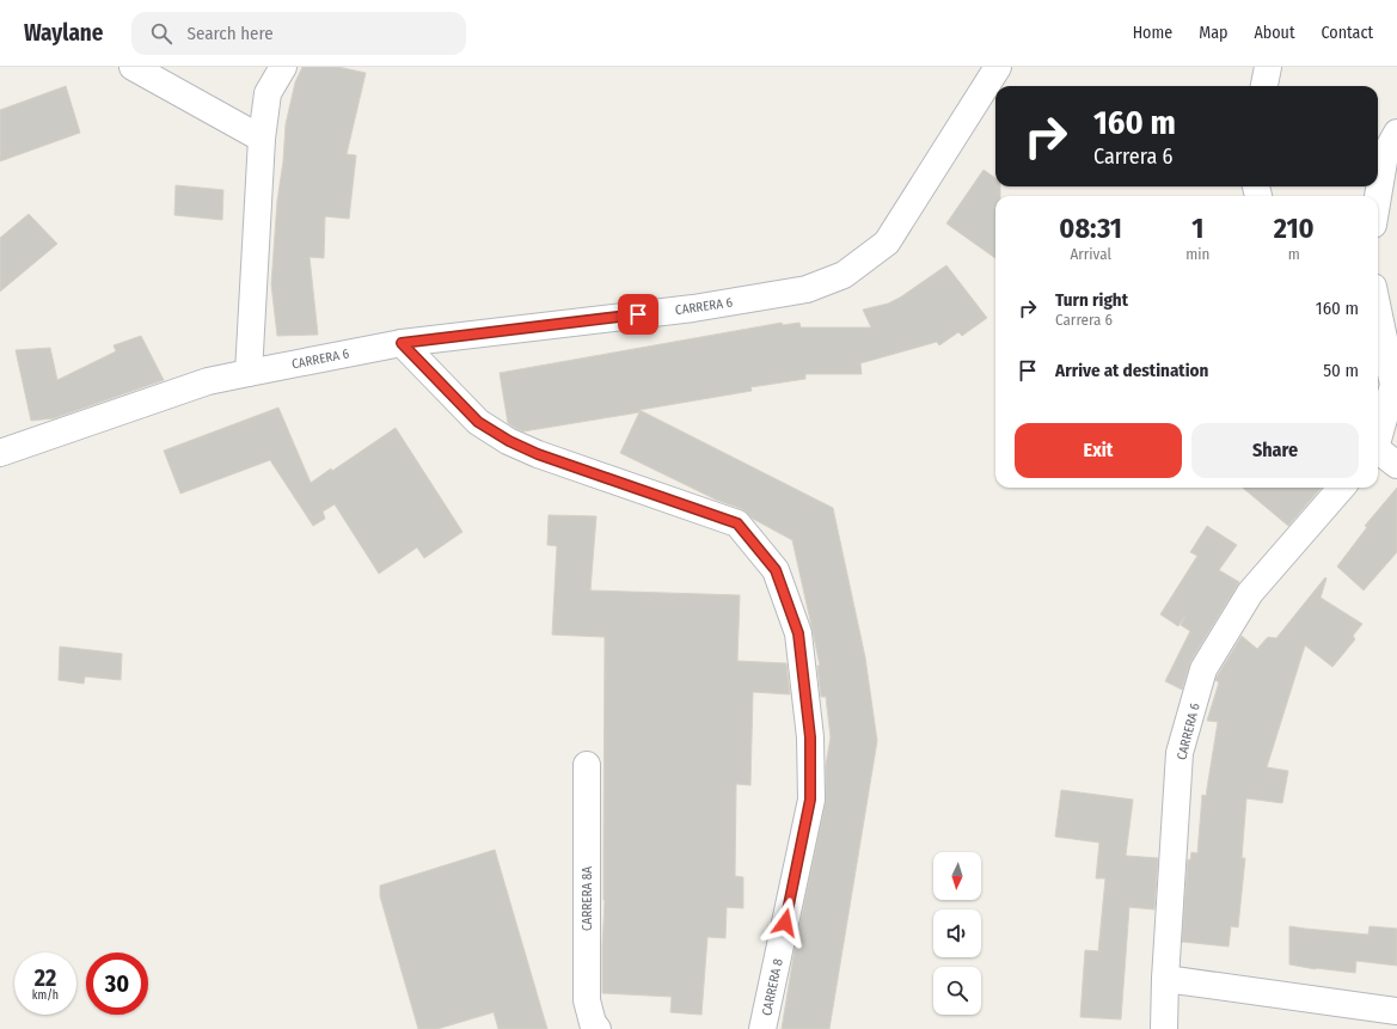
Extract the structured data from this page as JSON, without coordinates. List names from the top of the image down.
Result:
{
  "streets": {
    "street": ["CARRERA 6", "CARRERA 8A", "CARRERA 8"]
  },
  "crossings": [
    ["CARRERA 6", "CARRERA 8"]
  ],
  "north": "bottom",
  "page": {
    "header": "Waylane",
    "search": "Search here",
    "nav": [
      "Home",
      "Map",
      "About",
      "Contact"
    ],
    "turn": ["160 m", "Carrera 6"],
    "eta": [
      "08:31",
      "Arrival",
      "1",
      "min",
      "210",
      "m"
    ],
    "list": [
      {
        "name": "Turn right",
        "note": "Carrera 6",
        "value": "160 m"
      },
      {
        "name": "Arrive at destination",
        "value": "50 m"
      }
    ],
    "buttons": ["Exit", "Share"],
    "speed": "22 km/h",
    "limit": "30"
  }
}
